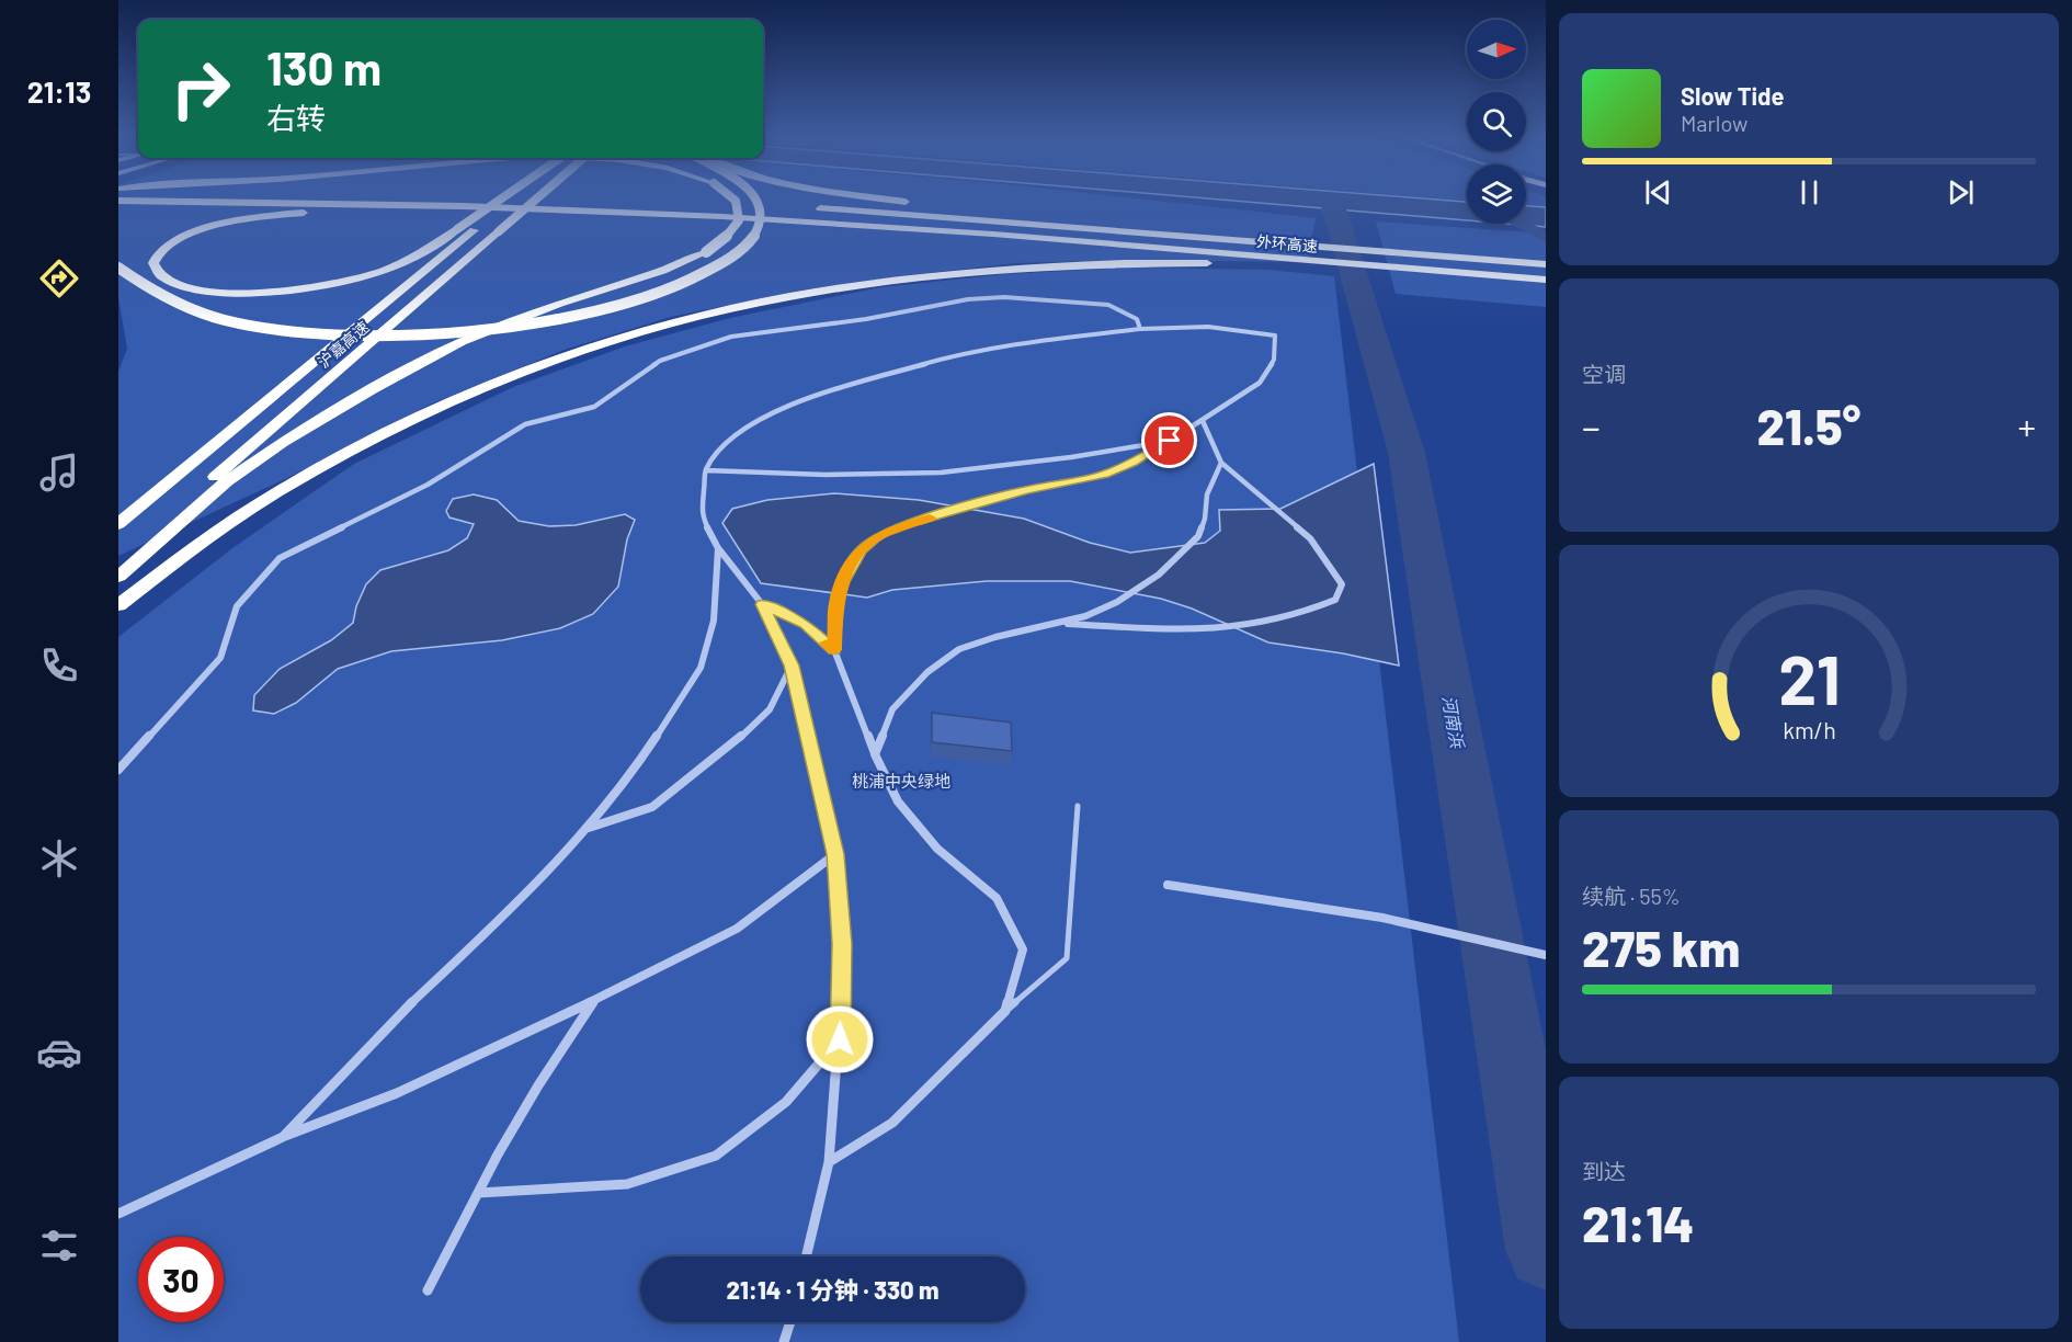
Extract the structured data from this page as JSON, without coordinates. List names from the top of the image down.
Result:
{
  "streets": {
    "highway": ["外环高速", "沪嘉高速"]
  },
  "water": ["河南浜"],
  "parks": ["桃浦中央绿地"],
  "north": "right",
  "page": {
    "tabs": "21:13",
    "turn": ["130 m", "右转"],
    "song": ["Slow Tide", "Marlow"],
    "tile": [
      "空调",
      ["续航 · 55%", "275 km"],
      ["到达", "21:14"]
    ],
    "heat": ["−", "21.5°", "+"],
    "limit": "30",
    "trip": "21:14 · 1 分钟 · 330 m",
    "gauge": ["21", "km/h"]
  }
}
